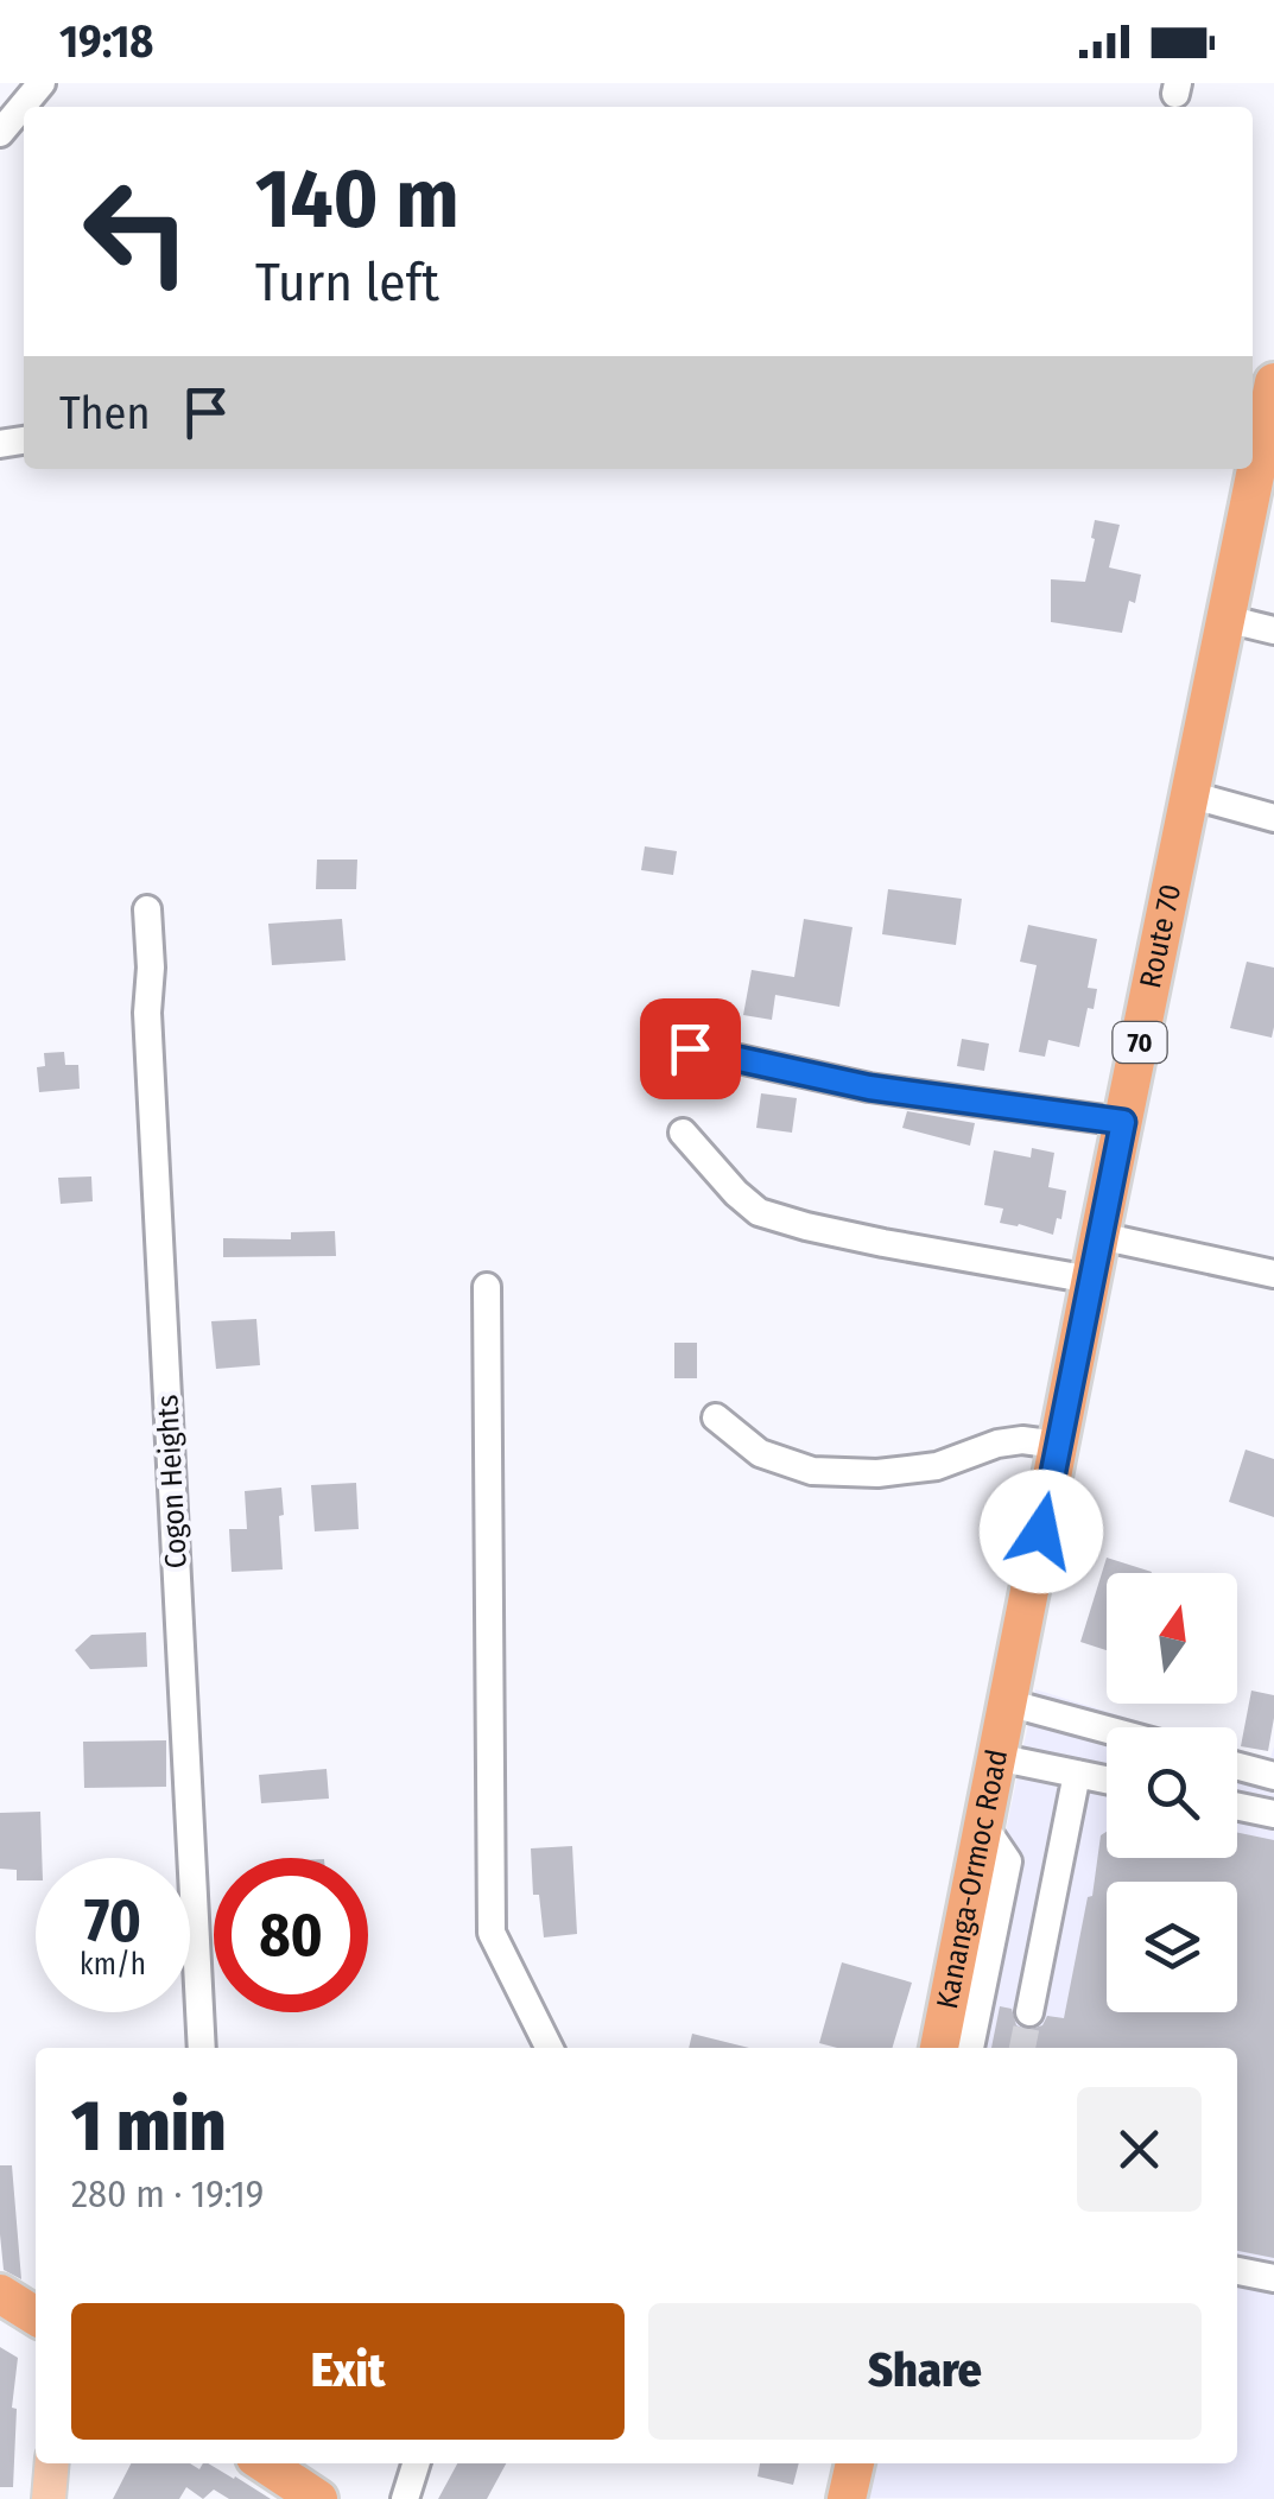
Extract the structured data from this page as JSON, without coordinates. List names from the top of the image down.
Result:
{
  "streets": {
    "highway": ["Route 70", "70", "Kananga-Ormoc Road"],
    "street": ["Cogon Heights"]
  },
  "crossings": [
    ["Route 70", "Kananga-Ormoc Road"]
  ],
  "north": "top",
  "page": {
    "status": "19:18",
    "turn": ["140 m", "Turn left"],
    "then": "Then",
    "speed": "70 km/h",
    "limit": "80",
    "heading": ["1 min", "280 m · 19:19"],
    "buttons": ["Exit", "Share"]
  }
}
